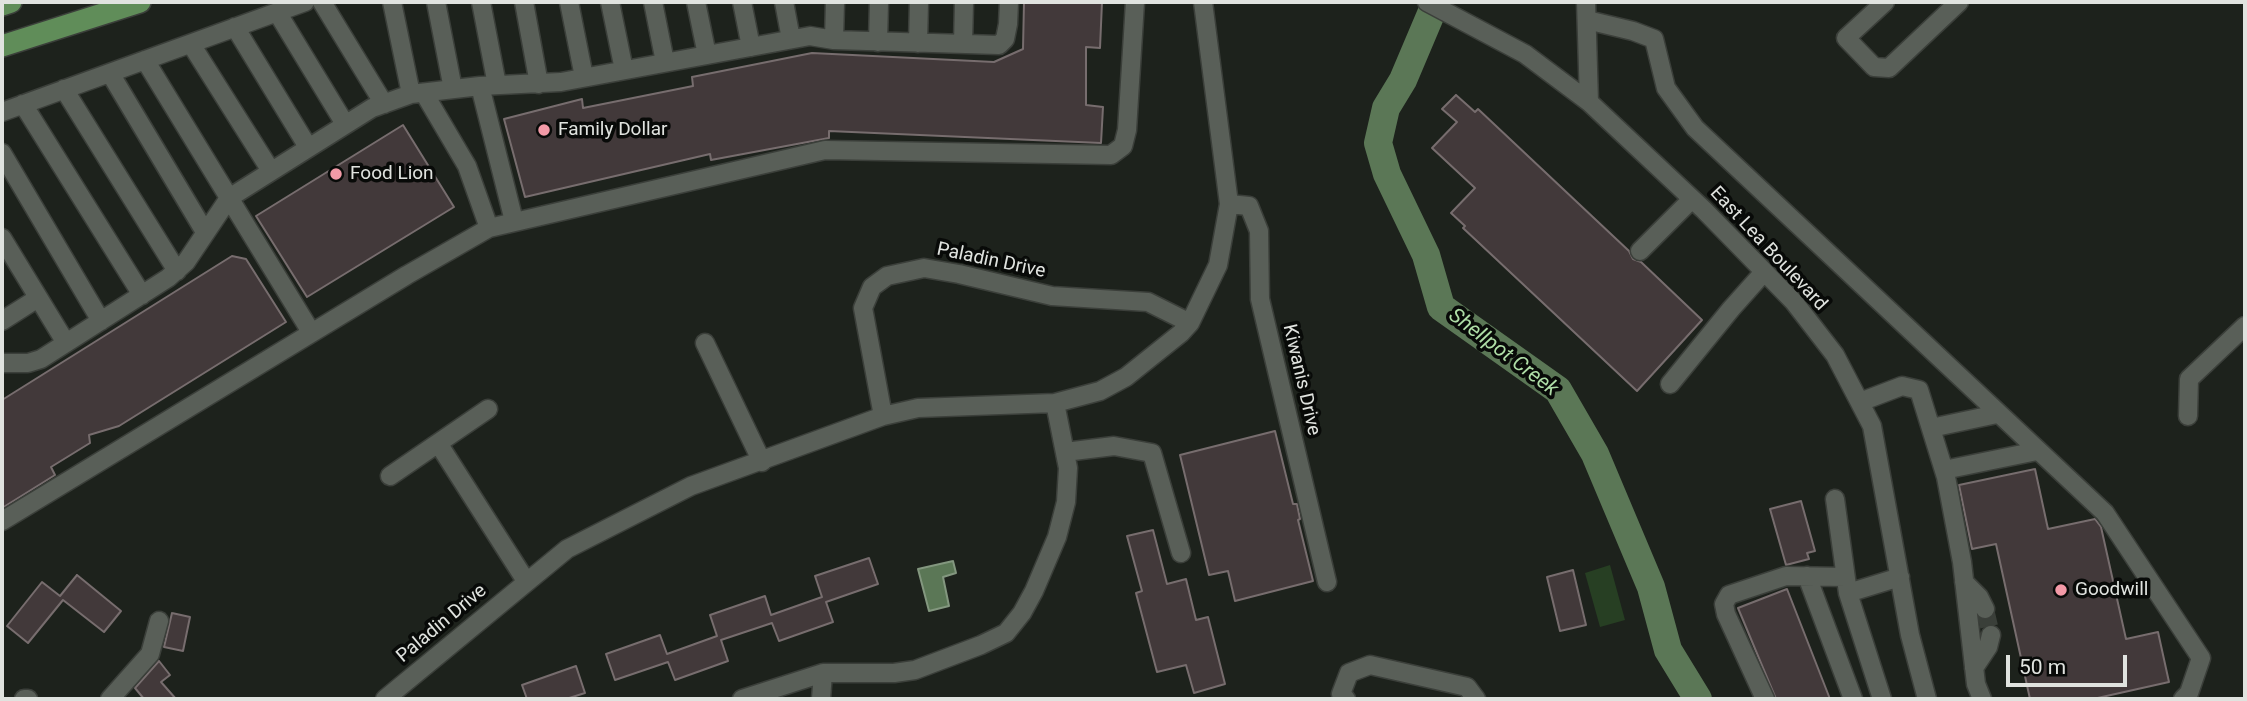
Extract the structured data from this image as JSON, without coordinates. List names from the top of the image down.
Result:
{
  "streets": {
    "street": ["East Lea Boulevard", "Paladin Drive", "Kiwanis Drive"]
  },
  "crossings": [
    ["Paladin Drive", "Kiwanis Drive"]
  ],
  "water": ["Shellpot Creek"],
  "places": ["Family Dollar", "Food Lion", "Goodwill"],
  "scale_bar": "50 m"
}
